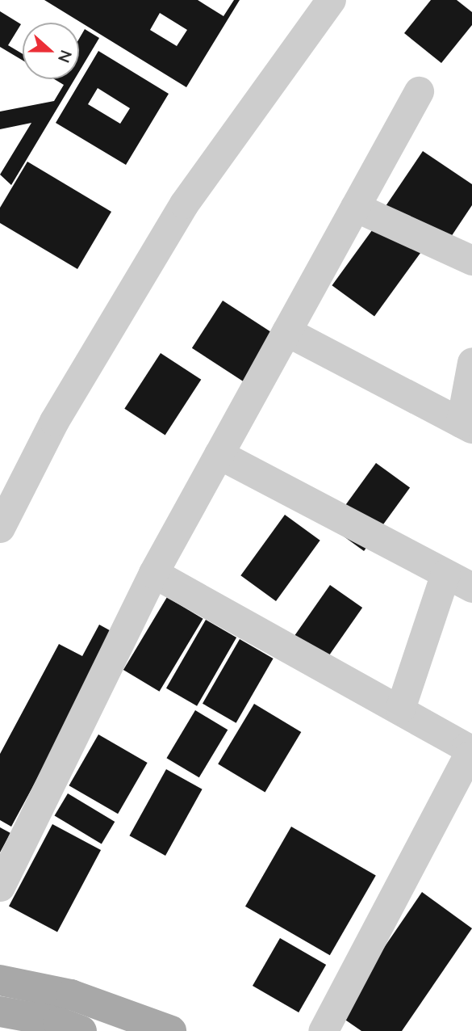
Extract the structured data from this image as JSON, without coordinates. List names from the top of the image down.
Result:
{
  "north": "right"
}
